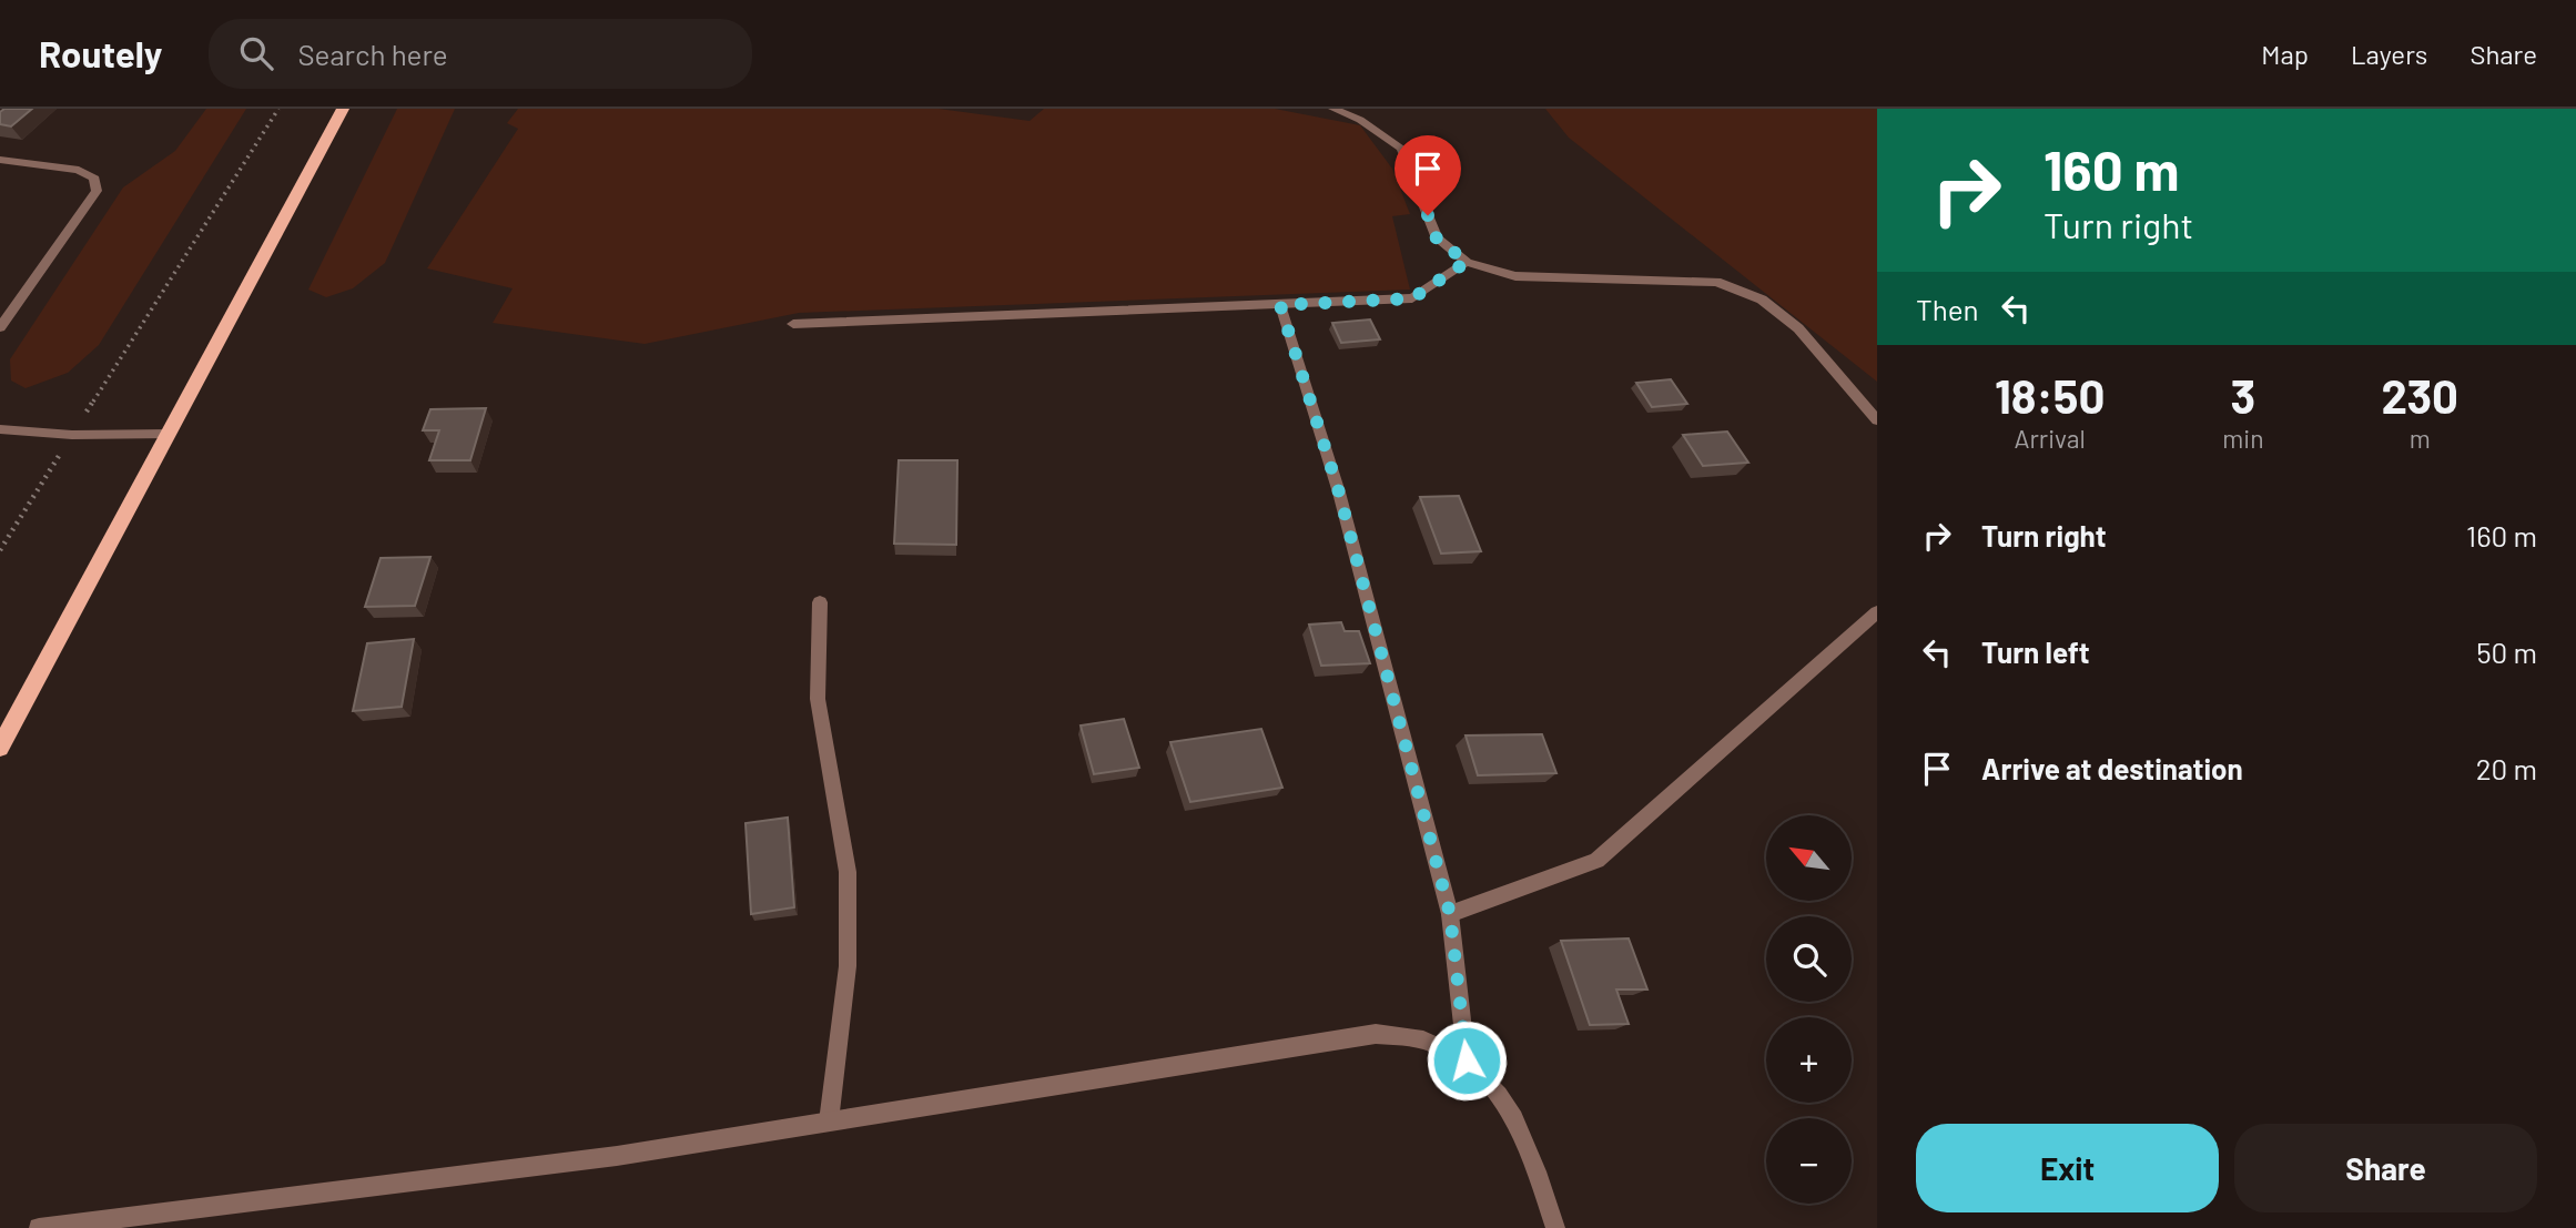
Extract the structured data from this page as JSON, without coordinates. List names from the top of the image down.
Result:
{
  "north": "top left",
  "page": {
    "header": "Routely",
    "search": "Search here",
    "nav": ["Map", "Layers", "Share"],
    "turn": ["160 m", "Turn right"],
    "then": "Then",
    "eta": [
      "18:50",
      "Arrival",
      "3",
      "min",
      "230",
      "m"
    ],
    "list": [
      {
        "name": "Turn right",
        "value": "160 m"
      },
      {
        "name": "Turn left",
        "value": "50 m"
      },
      {
        "name": "Arrive at destination",
        "value": "20 m"
      }
    ],
    "map_buttons": ["+", "−"],
    "buttons": ["Exit", "Share"]
  }
}
